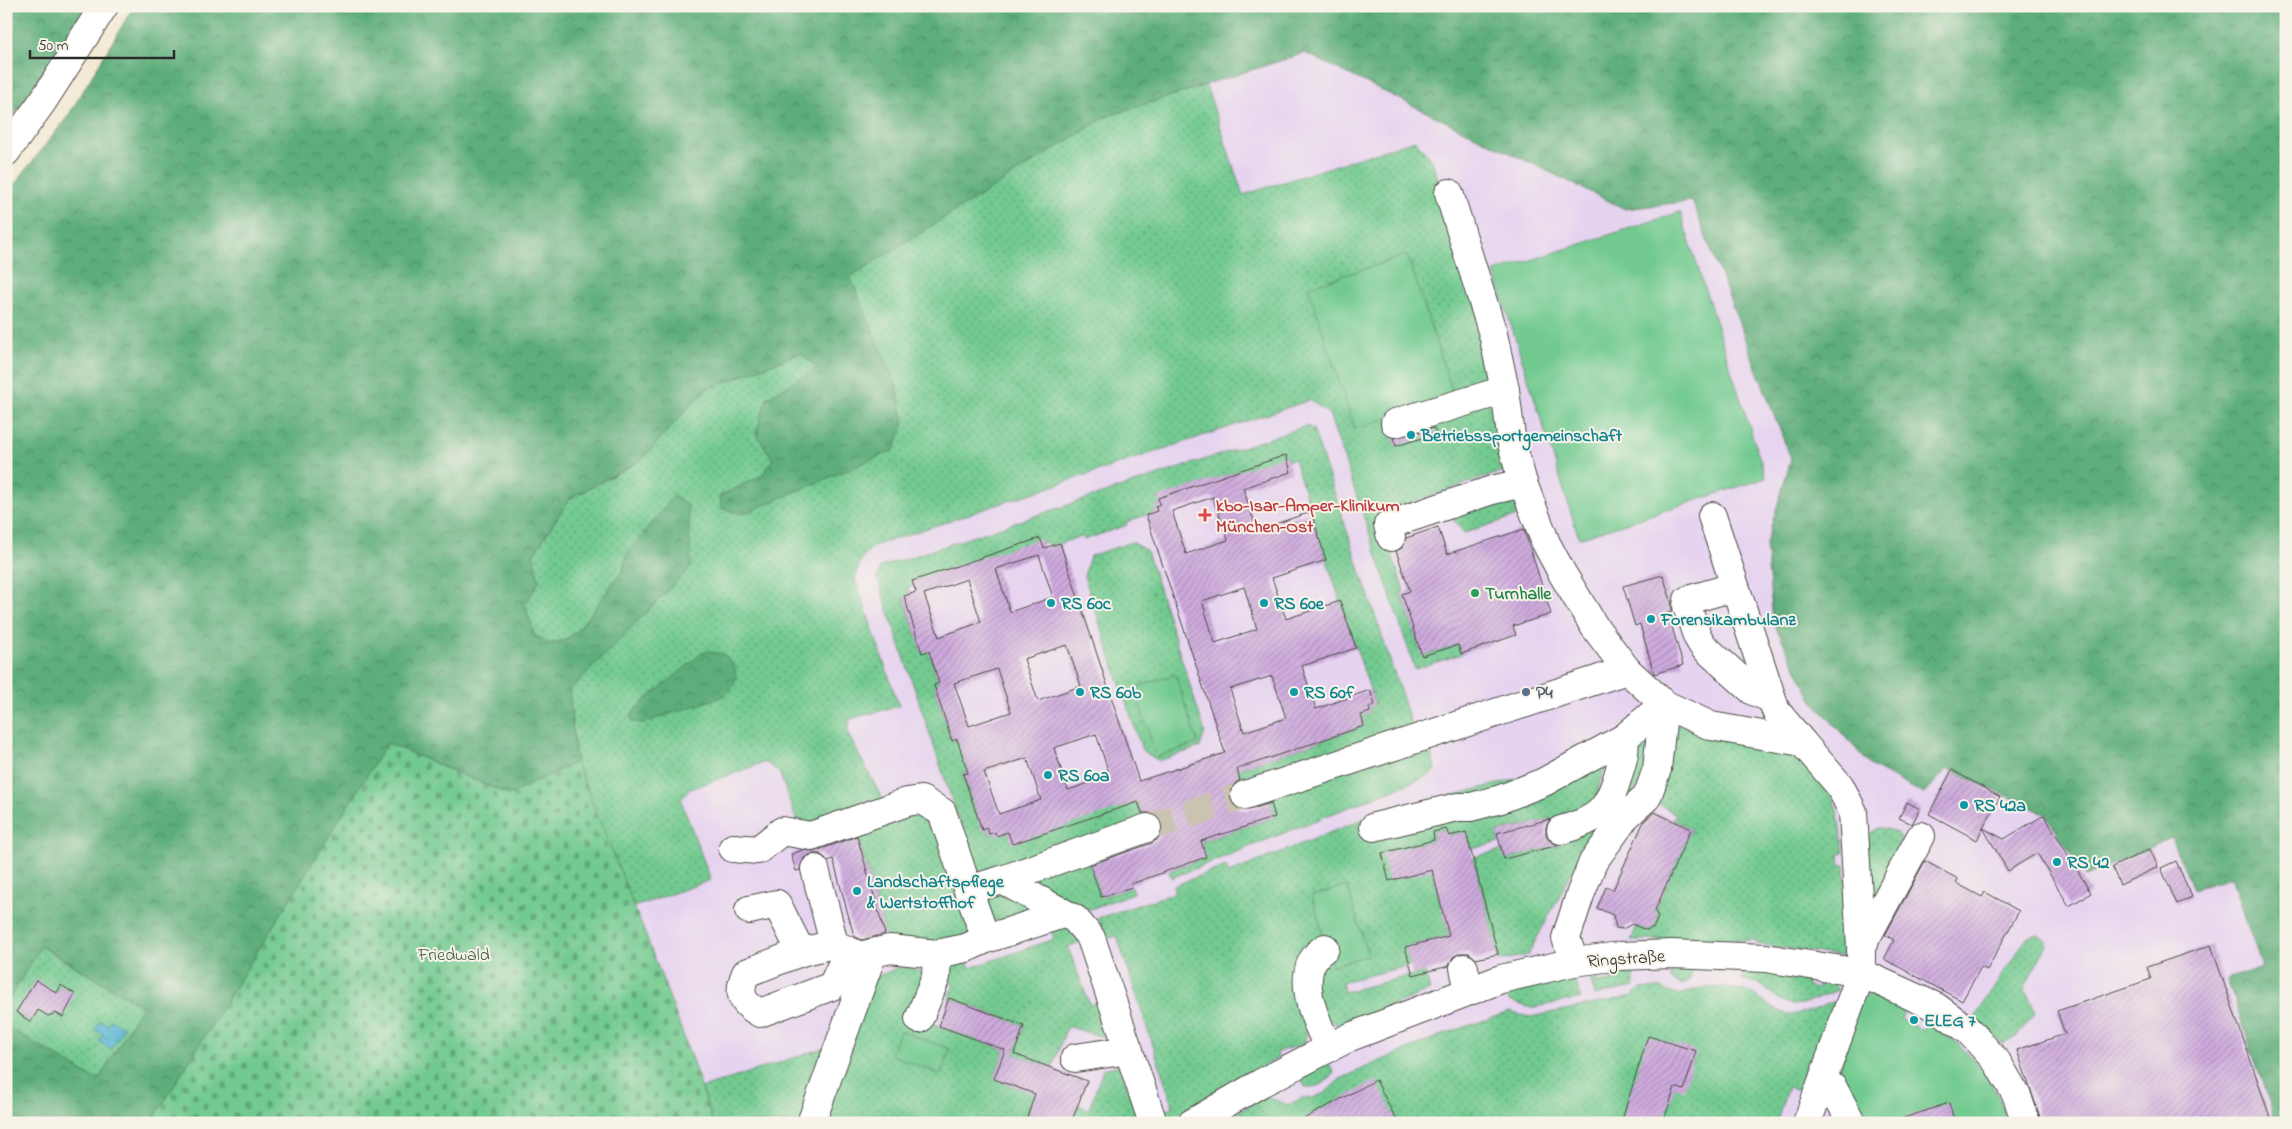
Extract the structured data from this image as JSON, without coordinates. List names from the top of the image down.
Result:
{
  "streets": {
    "street": ["Ringstraße"]
  },
  "parks": ["Friedwald"],
  "places": {
    "other": [
      "Betriebssportgemeinschaft",
      "Turnhalle",
      "RS 60c",
      "RS 60e",
      "Forensikambulanz",
      "RS 60b",
      "RS 60f",
      "P4",
      "RS 60a",
      "RS 42a",
      "RS 42",
      "Landschaftspflege & Wertstoffhof",
      "ELEG 7"
    ],
    "health": ["kbo-Isar-Amper-Klinikum München-Ost"]
  },
  "scale_bar": "50 m"
}
